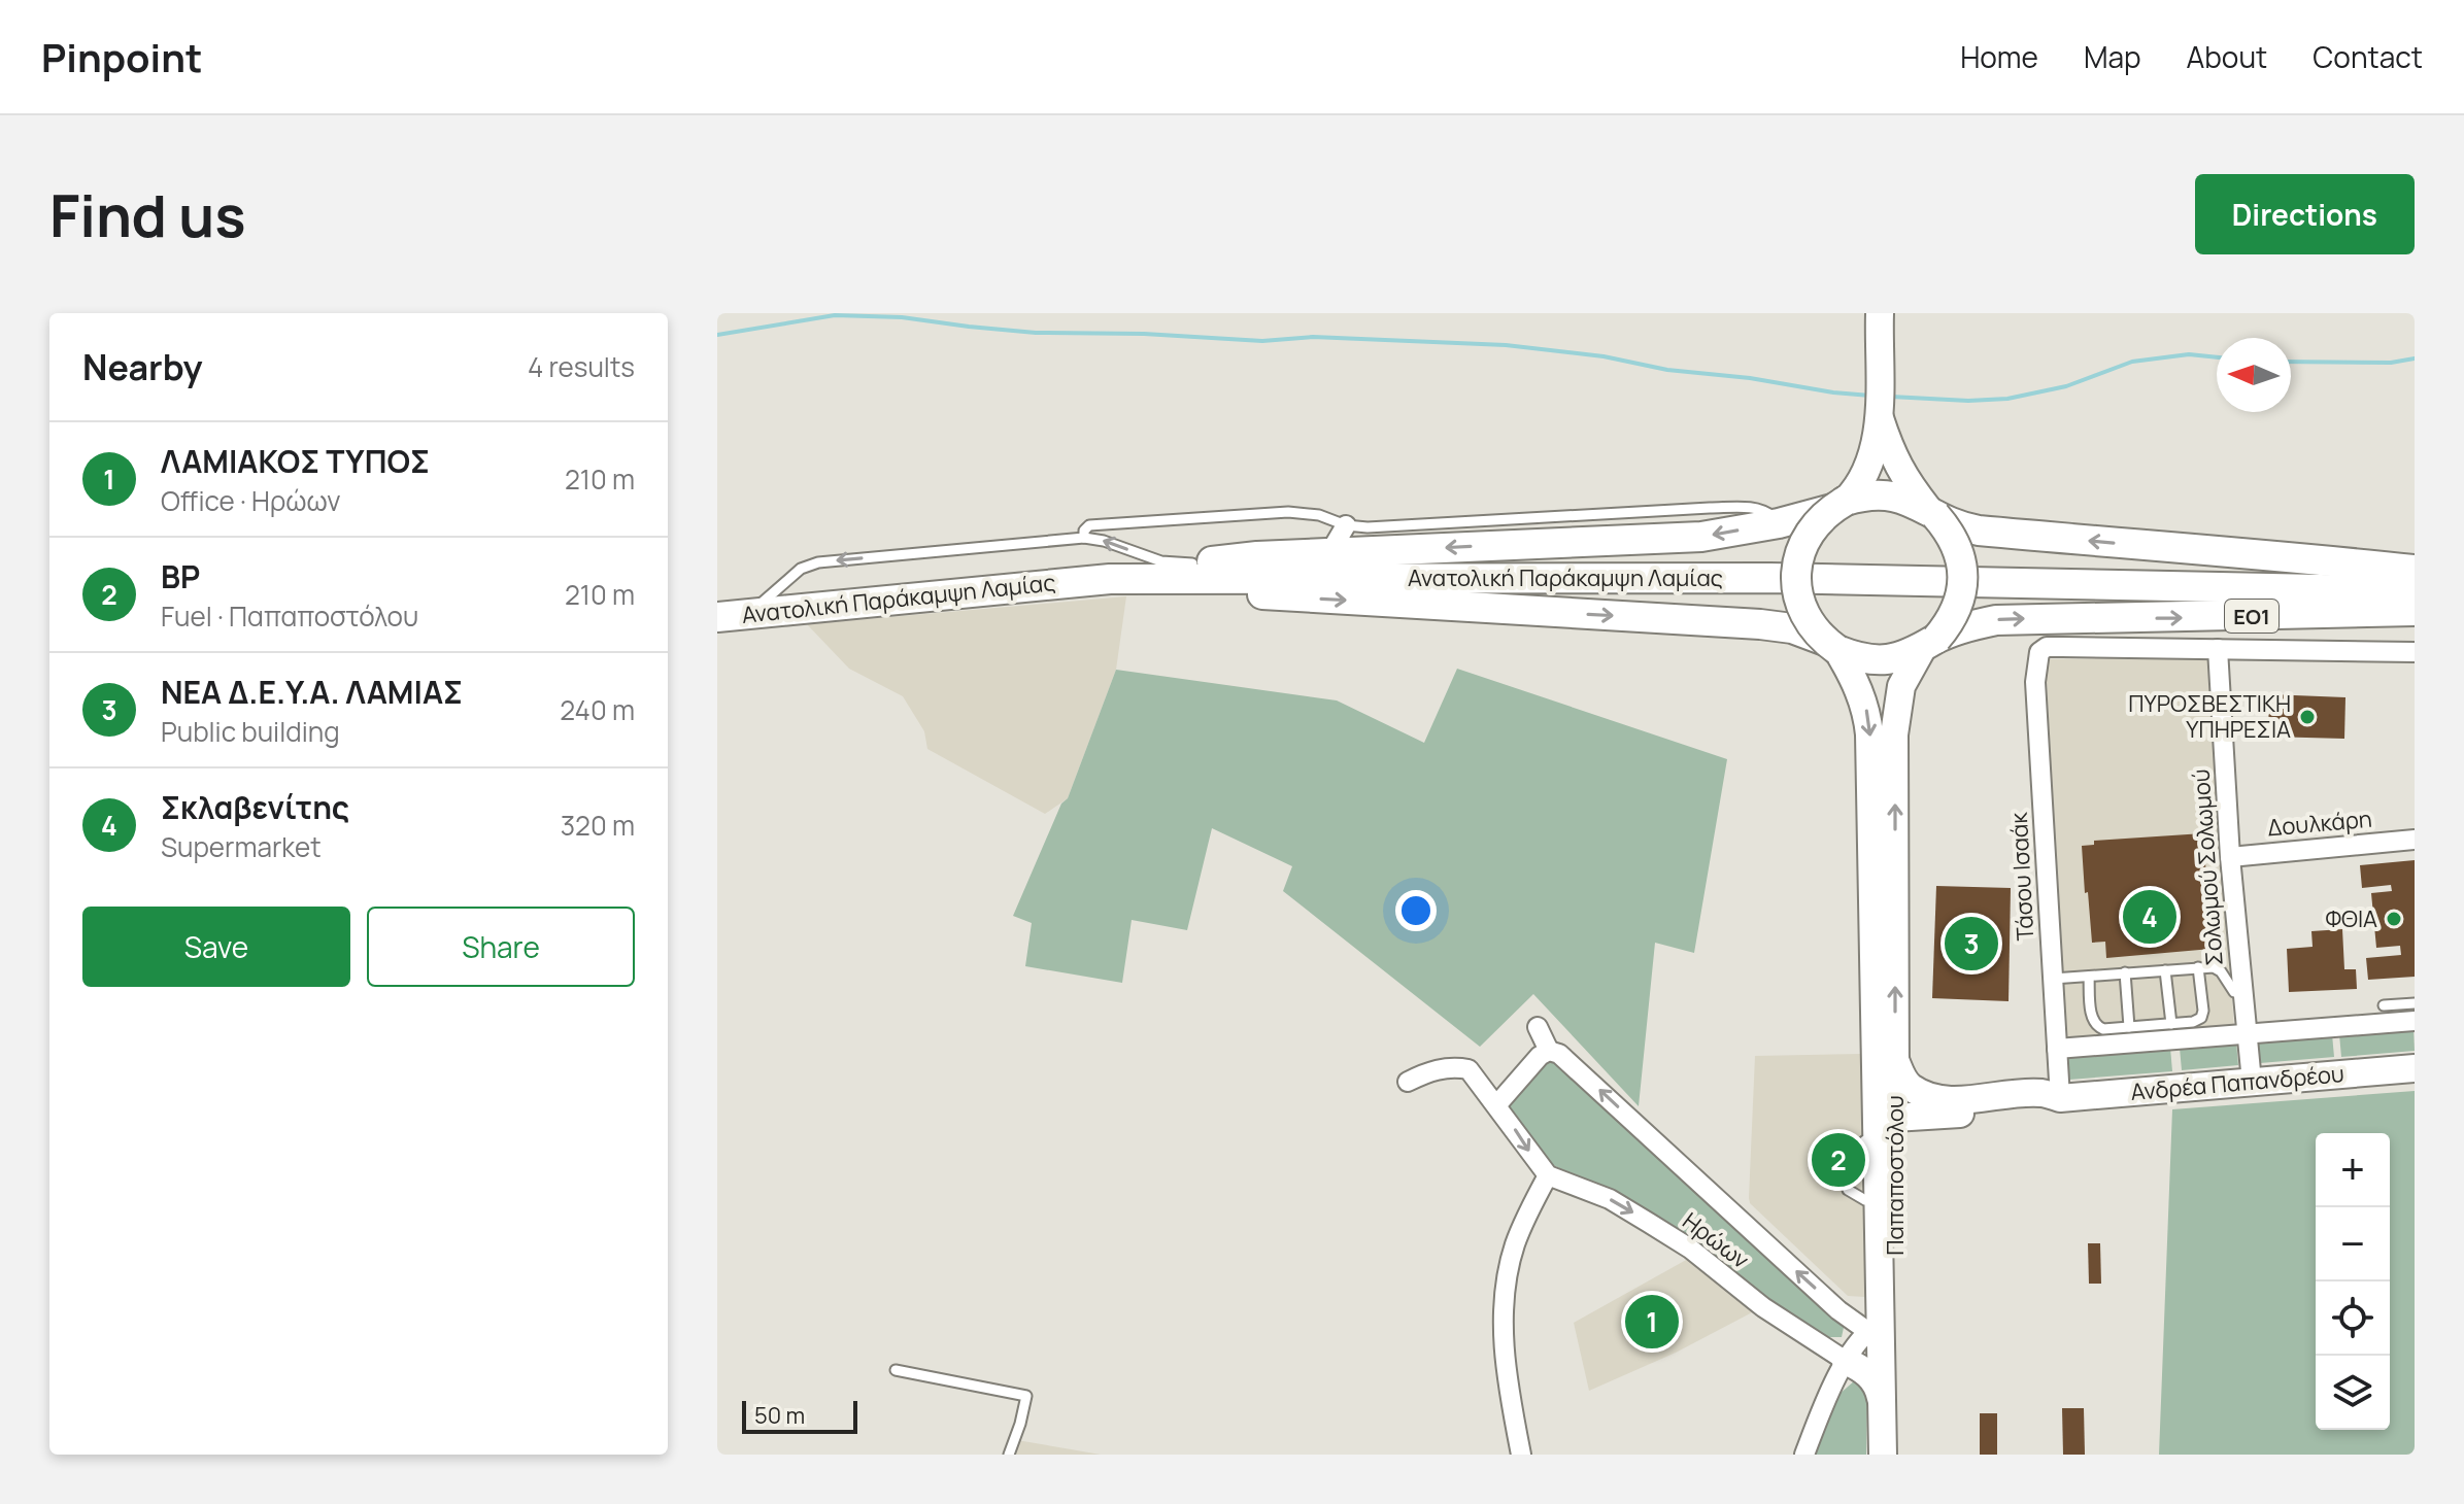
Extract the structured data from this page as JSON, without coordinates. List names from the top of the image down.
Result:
{
  "streets": {
    "main road": [
      "Ανατολική Παράκαμψη Λαμίας",
      "ΕΟ1",
      "Ανδρέα Παπανδρέου",
      "Παπαποστόλου"
    ],
    "street": [
      "Δουλκάρη",
      "Σολωμού Σολωμού",
      "Τάσου Ισαάκ",
      "Ηρώων"
    ]
  },
  "crossings": [
    ["ΕΟ1", "Παπαποστόλου"],
    ["Δουλκάρη", "Σολωμού Σολωμού"],
    ["Σολωμού Σολωμού", "Τάσου Ισαάκ"],
    ["Σολωμού Σολωμού", "Ανδρέα Παπανδρέου"],
    ["Τάσου Ισαάκ", "Ανδρέα Παπανδρέου"],
    ["Ανδρέα Παπανδρέου", "Παπαποστόλου"]
  ],
  "places": ["ΠΥΡΟΣΒΕΣΤΙΚΗ ΥΠΗΡΕΣΙΑ", "ΦΘΙΑ"],
  "scale_bar": "50 m",
  "north": "left",
  "page": {
    "header": "Pinpoint",
    "nav": [
      "Home",
      "Map",
      "About",
      "Contact"
    ],
    "buttons": [
      "Directions",
      ["Save", "Share"]
    ],
    "title": "Find us",
    "heading": ["Nearby", "4 results"],
    "list": [
      {
        "mark": "1",
        "name": "ΛΑΜΙΑΚΟΣ ΤΥΠΟΣ",
        "note": "Office · Ηρώων",
        "value": "210 m"
      },
      {
        "mark": "2",
        "name": "BP",
        "note": "Fuel · Παπαποστόλου",
        "value": "210 m"
      },
      {
        "mark": "3",
        "name": "ΝΕΑ Δ.Ε.Υ.Α. ΛΑΜΙΑΣ",
        "note": "Public building",
        "value": "240 m"
      },
      {
        "mark": "4",
        "name": "Σκλαβενίτης",
        "note": "Supermarket",
        "value": "320 m"
      }
    ],
    "pins": [
      "4",
      "3",
      "2",
      "1"
    ],
    "map_buttons": ["+", "−"],
    "scale": "50 m"
  }
}
